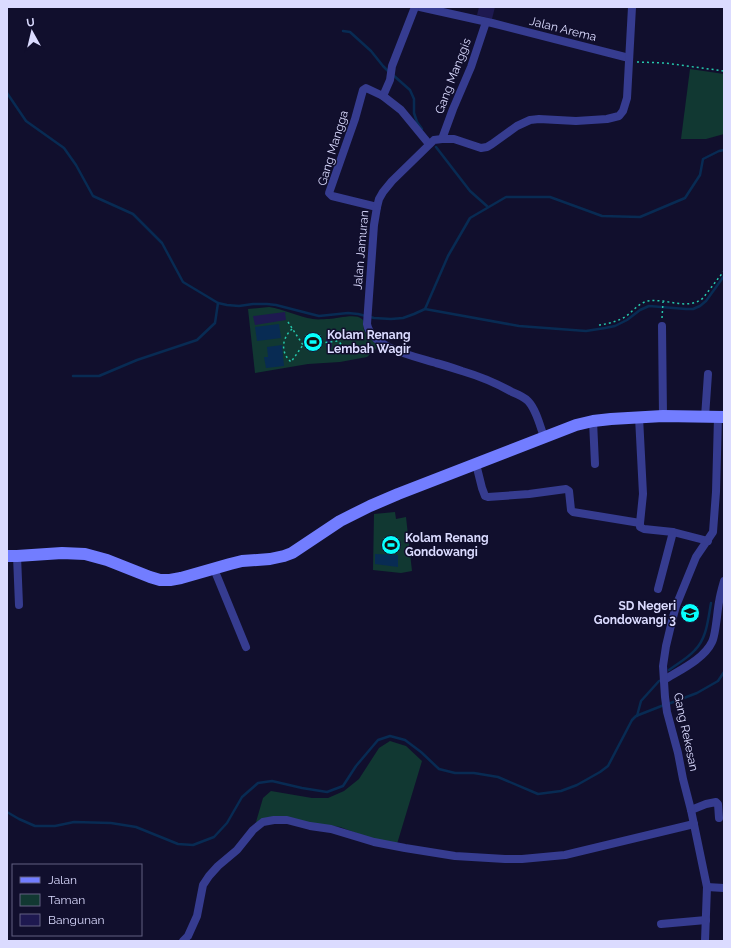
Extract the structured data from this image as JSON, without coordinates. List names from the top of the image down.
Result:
{
  "streets": {
    "street": [
      "Jalan Arema",
      "Gang Manggis",
      "Gang Mangga",
      "Jalan Jamuran",
      "Gang Rekesan"
    ]
  },
  "crossings": [
    ["Jalan Arema", "Gang Manggis"],
    ["Gang Manggis", "Jalan Jamuran"],
    ["Gang Mangga", "Jalan Jamuran"]
  ],
  "places": {
    "sports": ["Kolam Renang Lembah Wagir", "Kolam Renang Gondowangi"],
    "school or university": ["SD Negeri Gondowangi 3"]
  },
  "legend": ["Jalan", "Taman", "Bangunan"],
  "north": "top"
}
